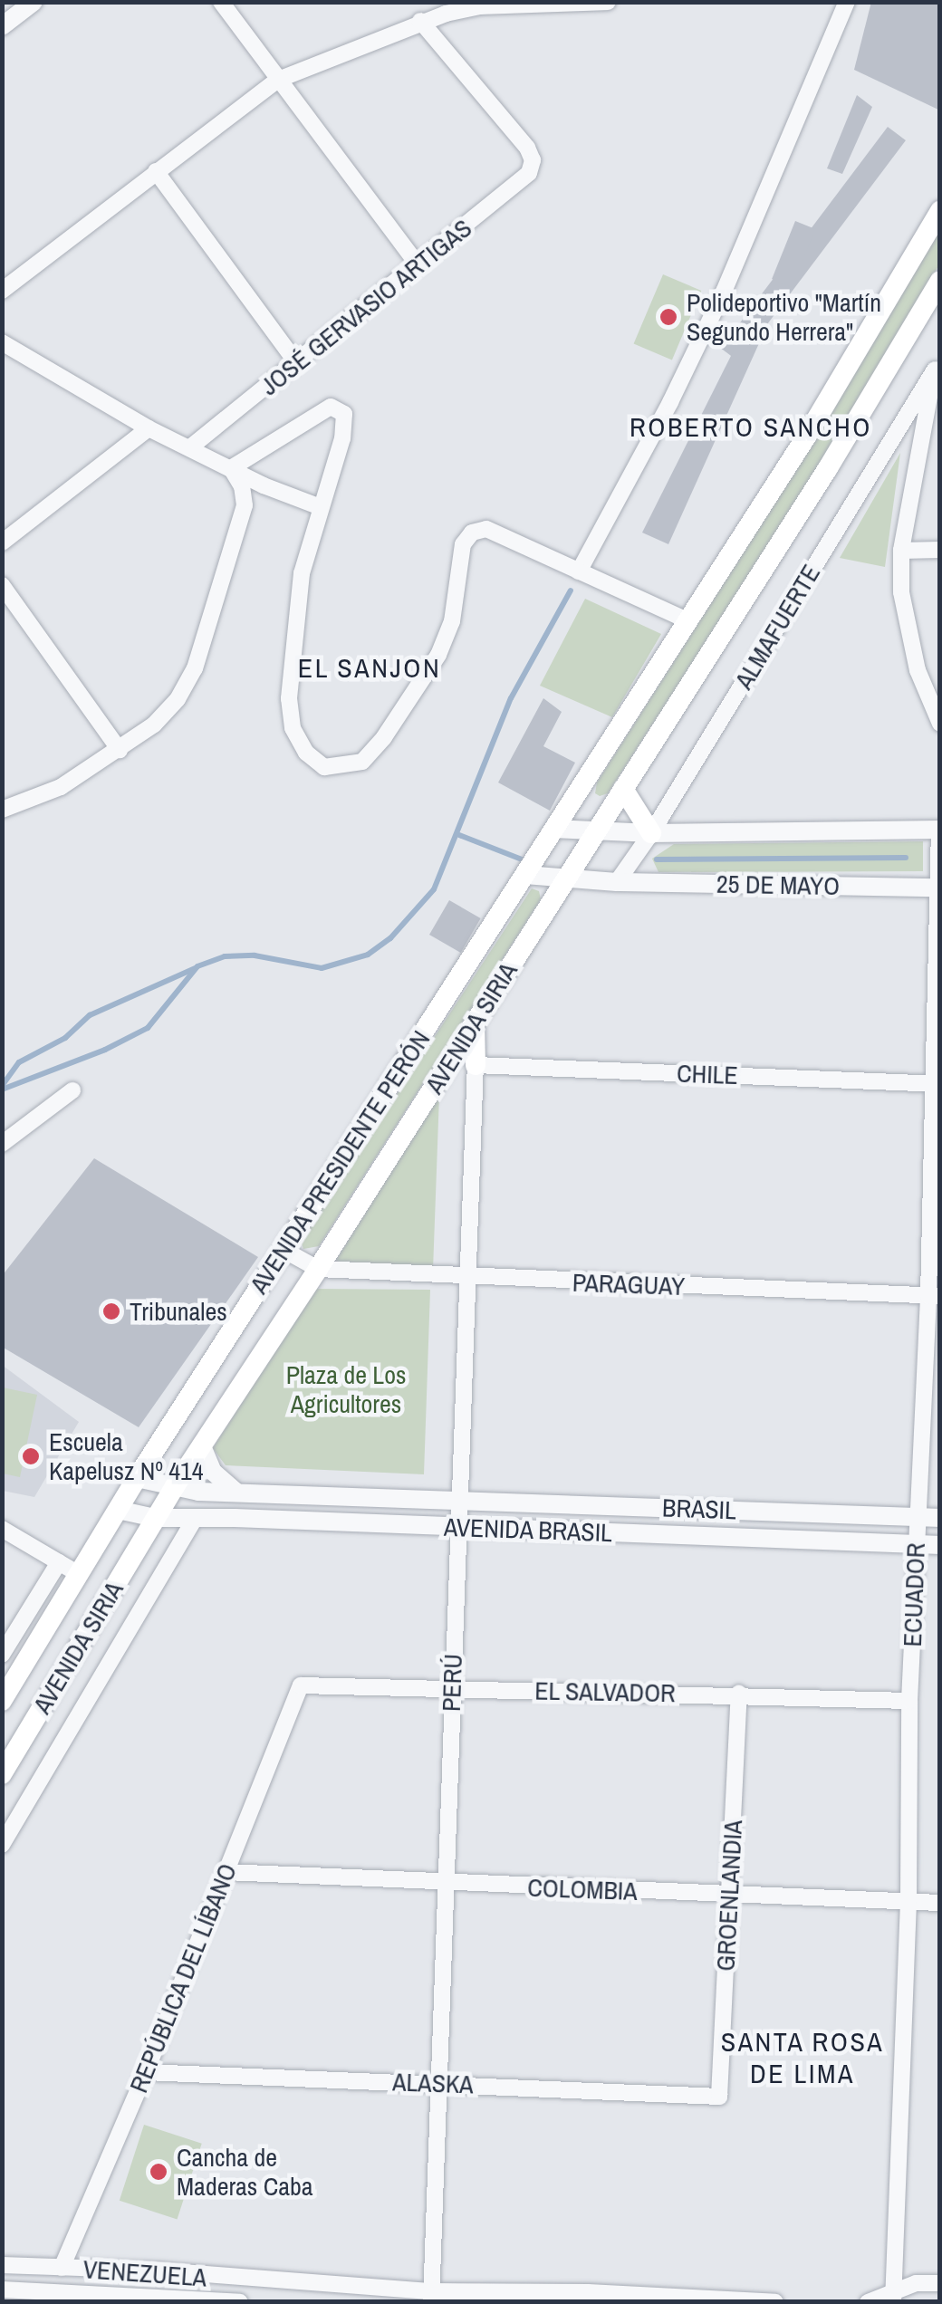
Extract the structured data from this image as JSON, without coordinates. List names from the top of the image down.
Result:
{
  "streets": {
    "main road": ["AVENIDA SIRIA", "AVENIDA PRESIDENTE PERÓN"],
    "street": [
      "JOSÉ GERVASIO ARTIGAS",
      "ALMAFUERTE",
      "25 DE MAYO",
      "CHILE",
      "PARAGUAY",
      "BRASIL",
      "AVENIDA BRASIL",
      "ECUADOR",
      "PERÚ",
      "EL SALVADOR",
      "COLOMBIA",
      "GROENLANDIA",
      "REPÚBLICA DEL LÍBANO",
      "ALASKA",
      "VENEZUELA"
    ]
  },
  "crossings": [
    ["ALMAFUERTE", "25 DE MAYO"],
    ["25 DE MAYO", "AVENIDA SIRIA"],
    ["25 DE MAYO", "AVENIDA PRESIDENTE PERÓN"],
    ["25 DE MAYO", "ECUADOR"],
    ["AVENIDA SIRIA", "PARAGUAY"],
    ["AVENIDA SIRIA", "AVENIDA BRASIL"],
    ["CHILE", "ECUADOR"],
    ["CHILE", "PERÚ"],
    ["AVENIDA PRESIDENTE PERÓN", "AVENIDA BRASIL"],
    ["PARAGUAY", "ECUADOR"],
    ["PARAGUAY", "PERÚ"],
    ["BRASIL", "AVENIDA BRASIL"],
    ["BRASIL", "ECUADOR"],
    ["BRASIL", "PERÚ"],
    ["AVENIDA BRASIL", "ECUADOR"],
    ["AVENIDA BRASIL", "PERÚ"],
    ["ECUADOR", "EL SALVADOR"],
    ["ECUADOR", "COLOMBIA"],
    ["PERÚ", "EL SALVADOR"],
    ["PERÚ", "COLOMBIA"],
    ["PERÚ", "ALASKA"],
    ["PERÚ", "VENEZUELA"],
    ["EL SALVADOR", "GROENLANDIA"],
    ["EL SALVADOR", "REPÚBLICA DEL LÍBANO"],
    ["COLOMBIA", "GROENLANDIA"],
    ["COLOMBIA", "REPÚBLICA DEL LÍBANO"],
    ["GROENLANDIA", "ALASKA"],
    ["REPÚBLICA DEL LÍBANO", "ALASKA"],
    ["REPÚBLICA DEL LÍBANO", "VENEZUELA"]
  ],
  "districts": ["ROBERTO SANCHO", "EL SANJON", "SANTA ROSA DE LIMA"],
  "parks": ["Plaza de Los Agricultores"],
  "places": [
    "Polideportivo \"Martín Segundo Herrera\"",
    "Tribunales",
    "Escuela Kapelusz Nº 414",
    "Cancha de Maderas Caba"
  ]
}
